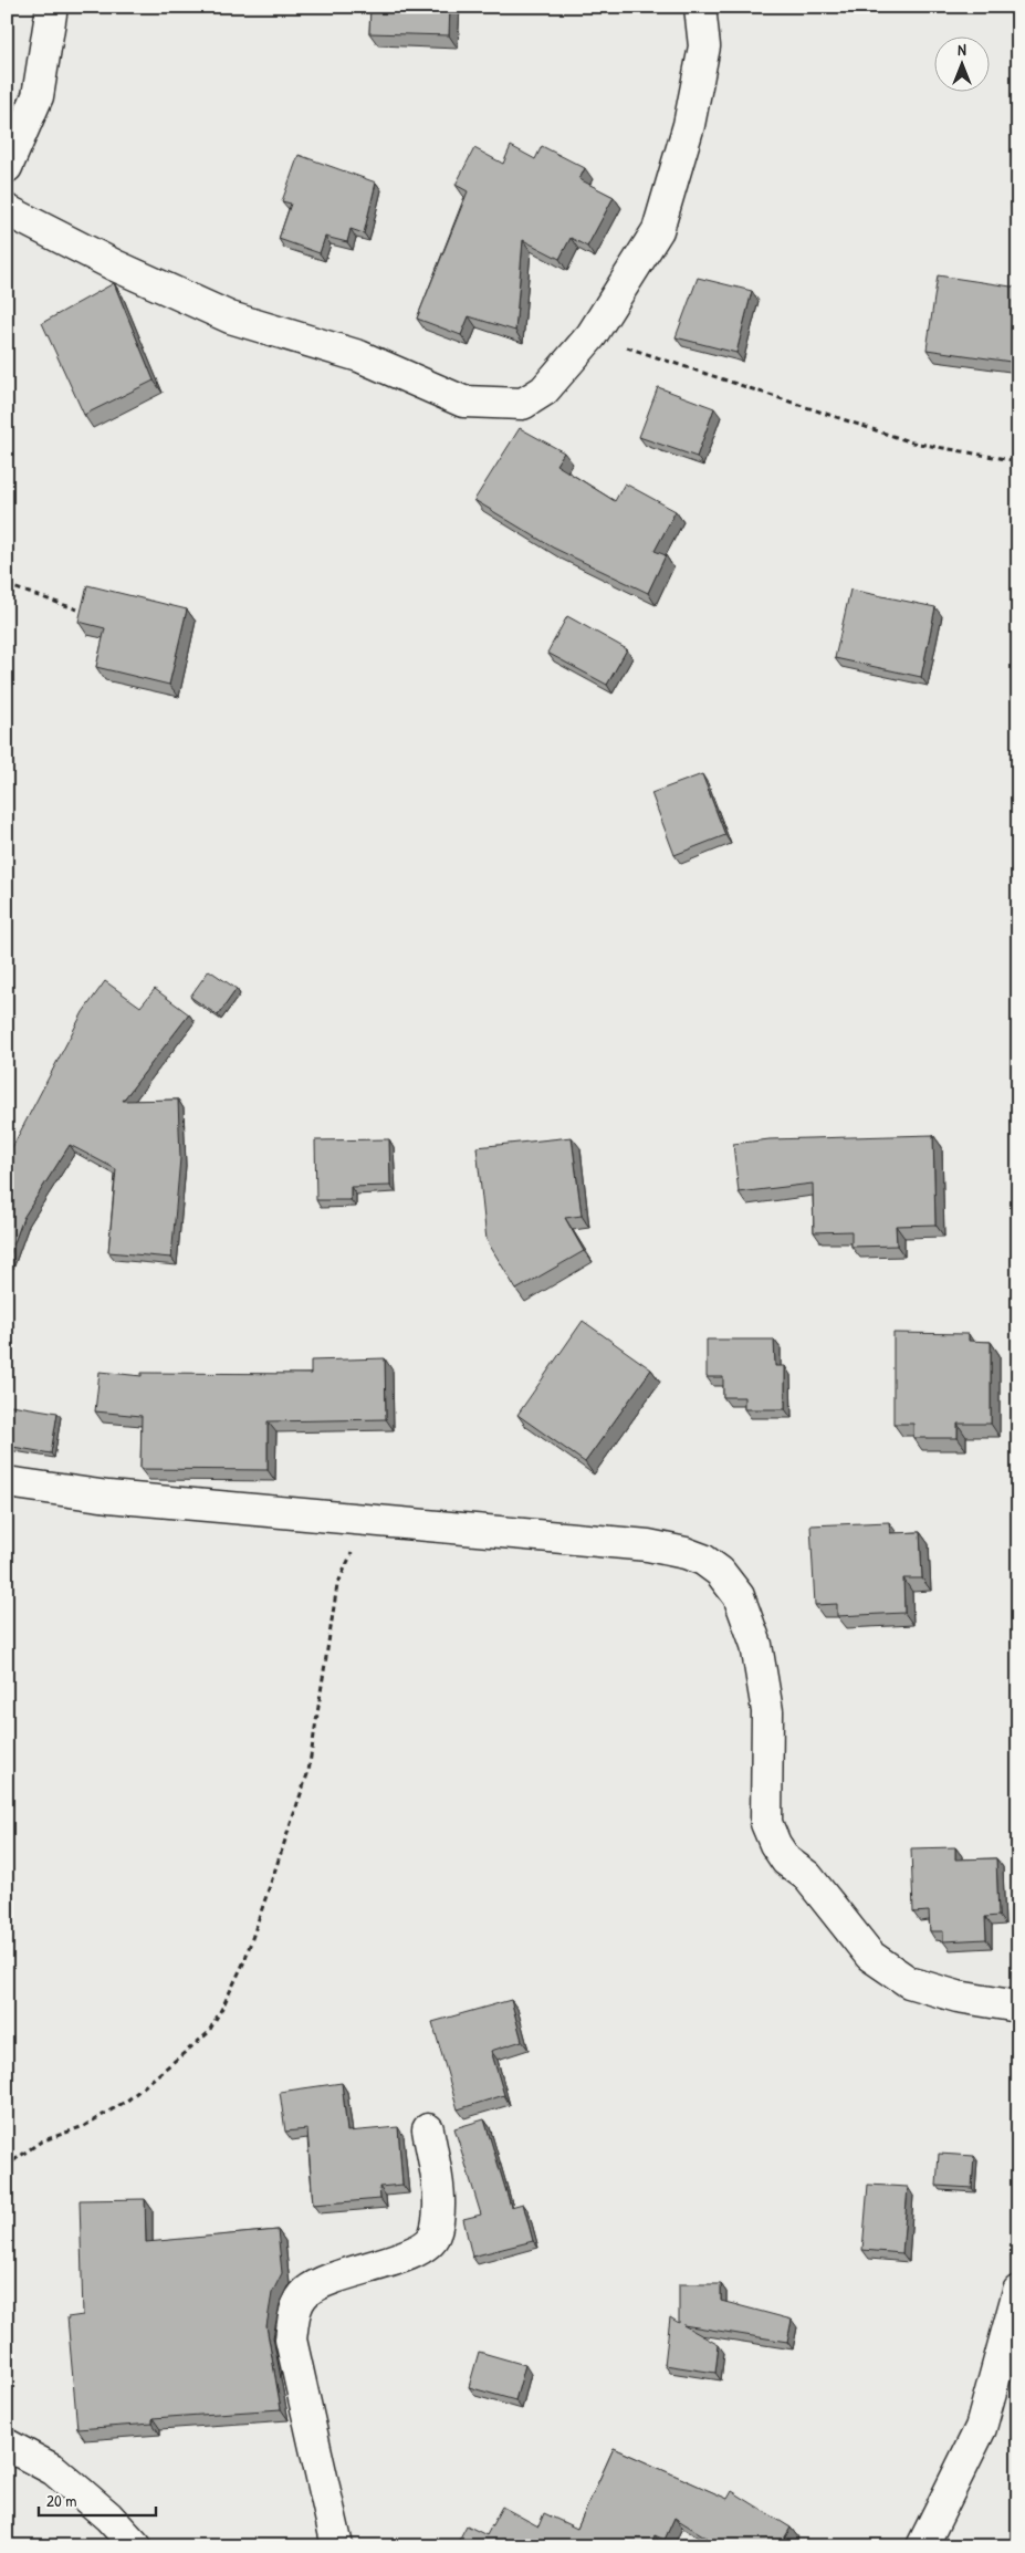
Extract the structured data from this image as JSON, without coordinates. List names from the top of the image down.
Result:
{
  "scale_bar": "20 m",
  "north": "top"
}
